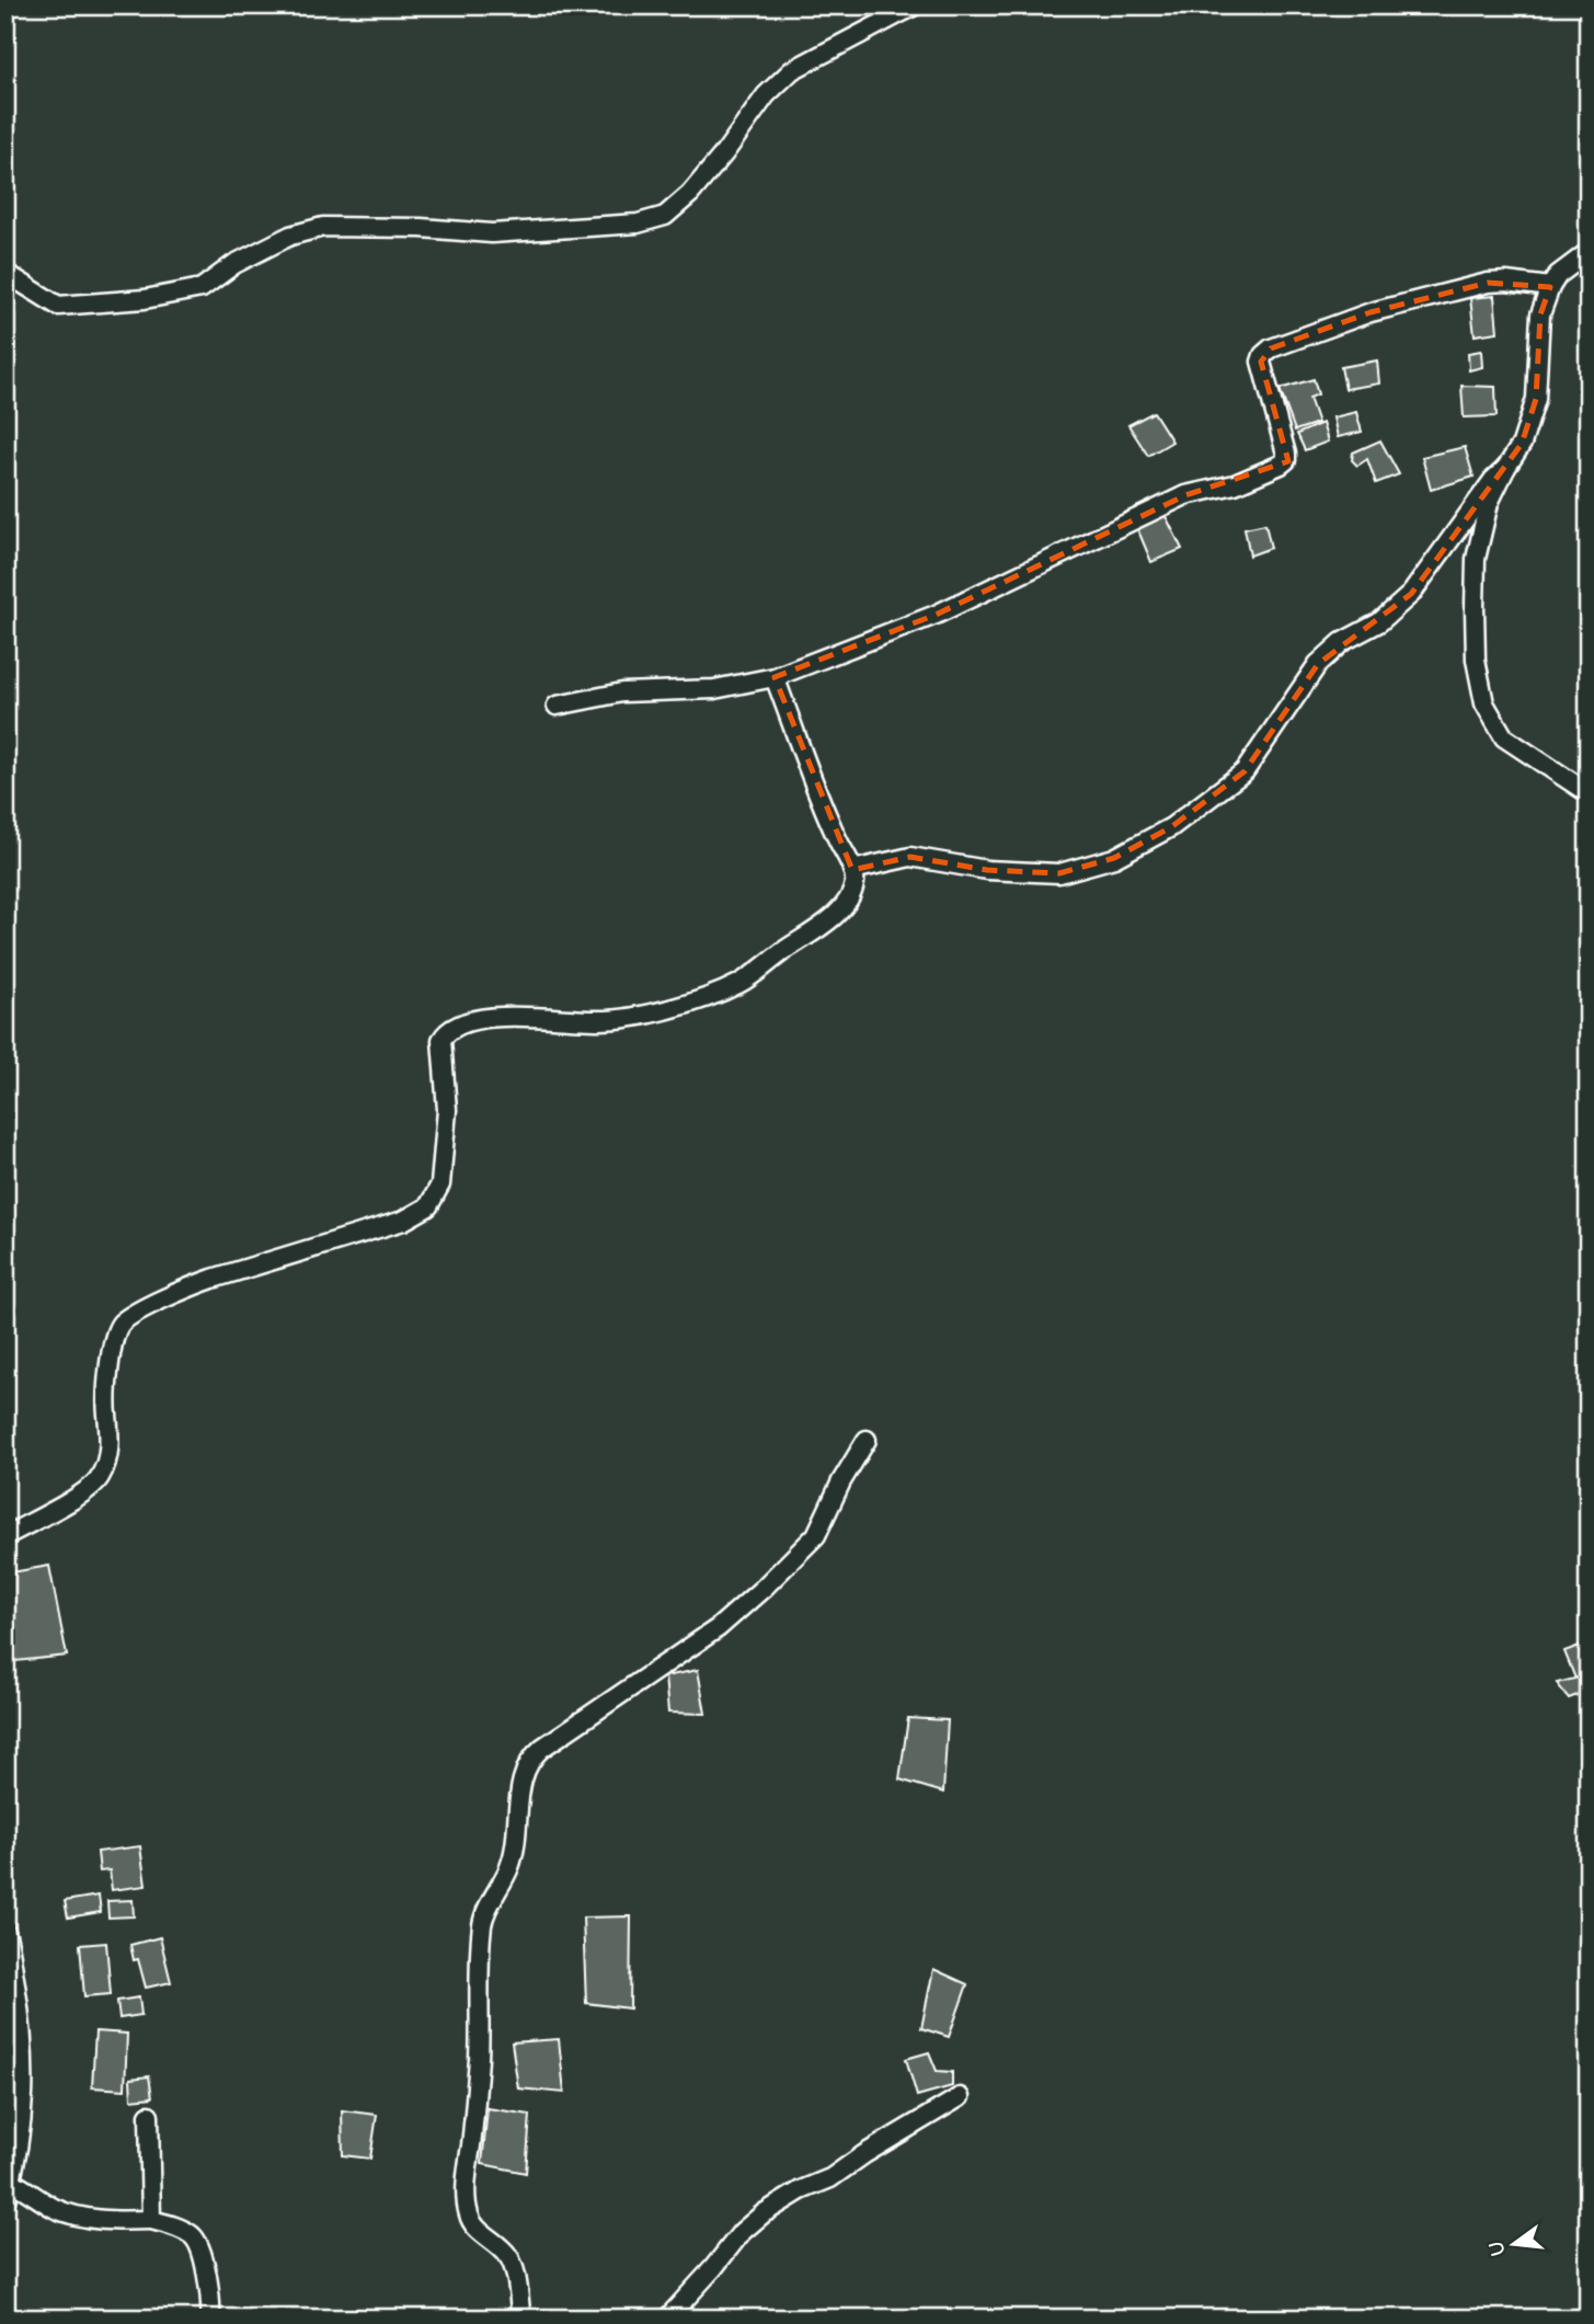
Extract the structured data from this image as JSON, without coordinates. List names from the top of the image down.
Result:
{
  "north": "left"
}
